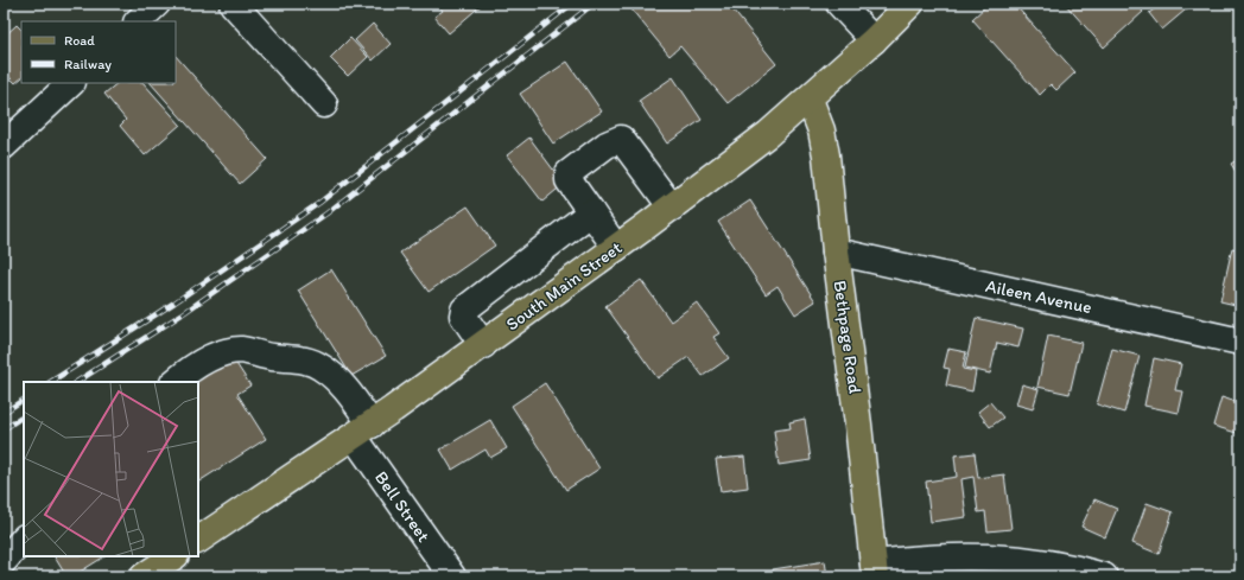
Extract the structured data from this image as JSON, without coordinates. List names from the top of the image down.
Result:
{
  "streets": {
    "main road": ["South Main Street", "Bethpage Road"],
    "street": ["Aileen Avenue", "Bell Street"]
  },
  "crossings": [
    ["South Main Street", "Bethpage Road"],
    ["South Main Street", "Bell Street"],
    ["Aileen Avenue", "Bethpage Road"]
  ],
  "legend": ["Road", "Railway"]
}
